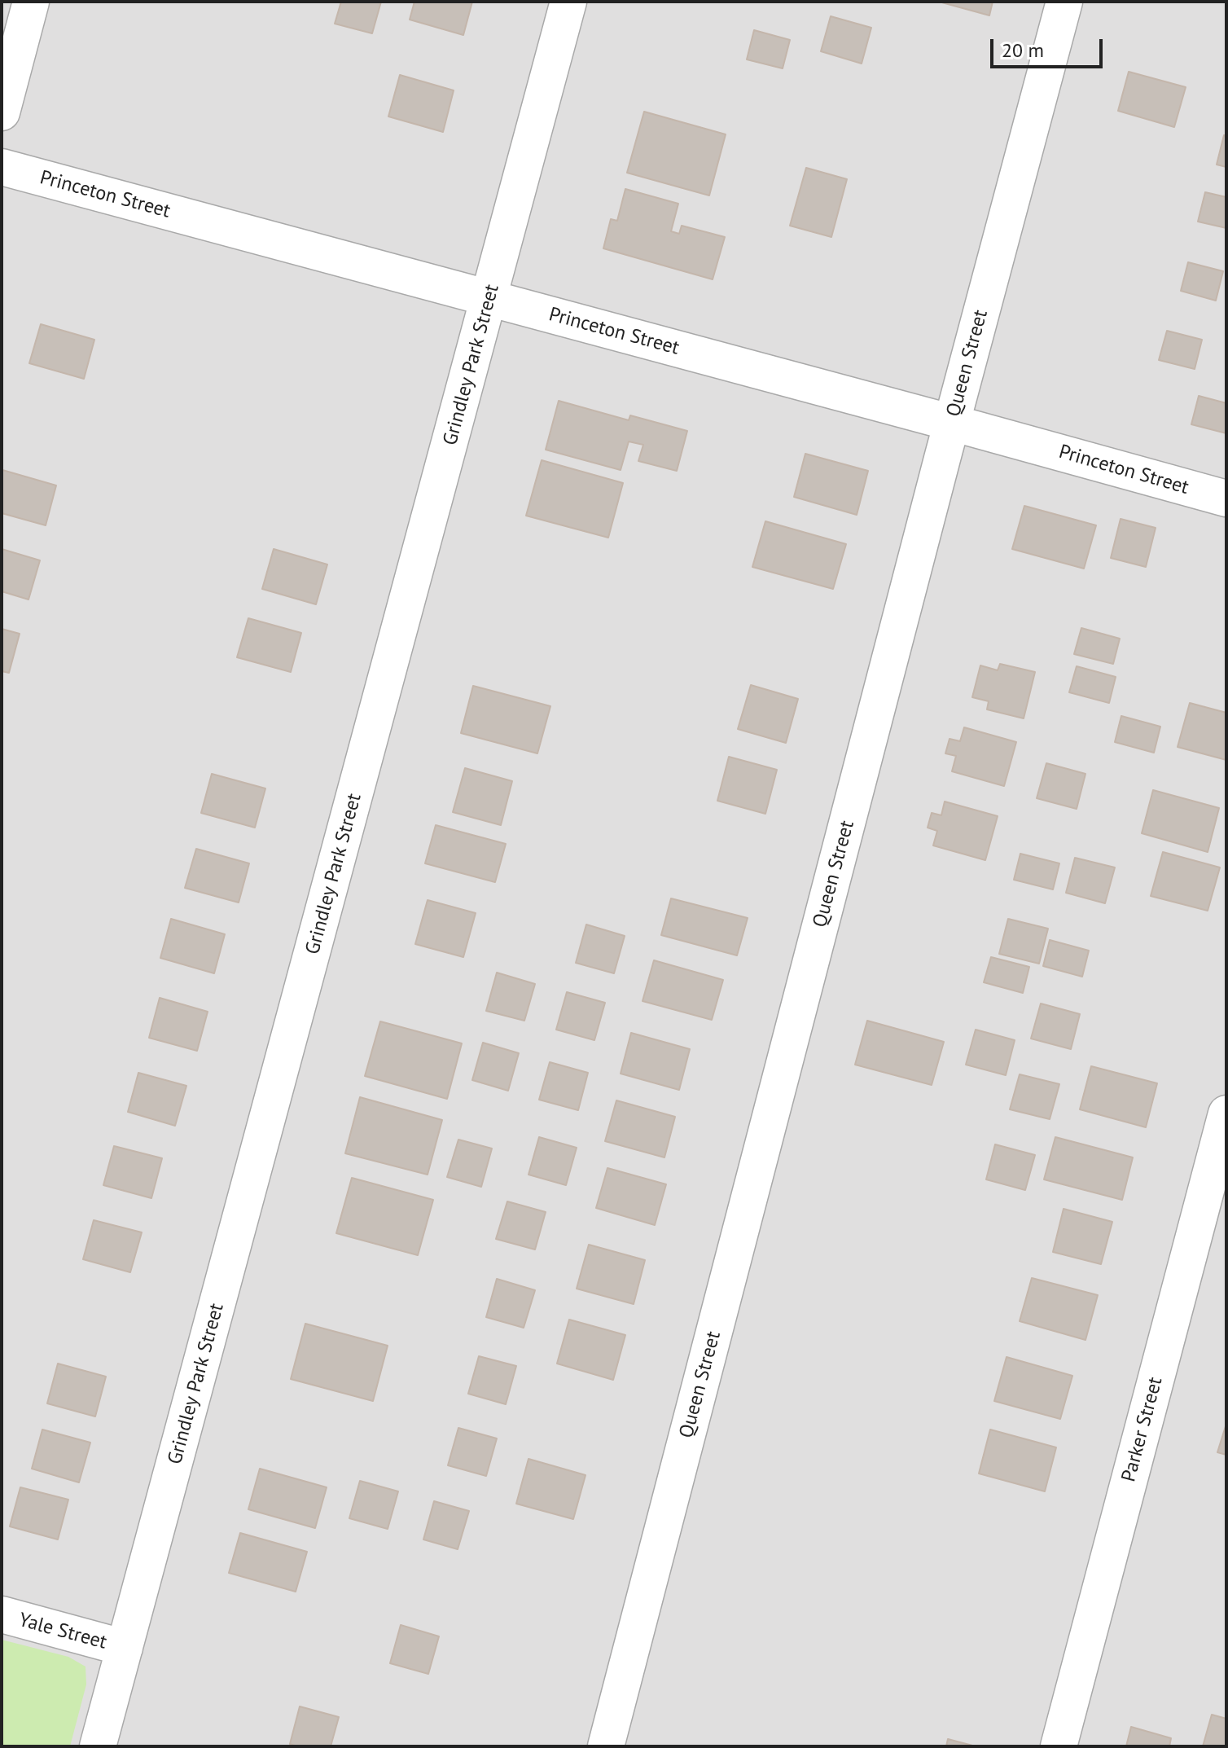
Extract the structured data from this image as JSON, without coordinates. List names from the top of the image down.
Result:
{
  "streets": {
    "street": [
      "Princeton Street",
      "Queen Street",
      "Grindley Park Street",
      "Parker Street",
      "Yale Street"
    ]
  },
  "crossings": [
    ["Princeton Street", "Queen Street"],
    ["Princeton Street", "Grindley Park Street"],
    ["Grindley Park Street", "Yale Street"]
  ],
  "scale_bar": "20 m"
}
